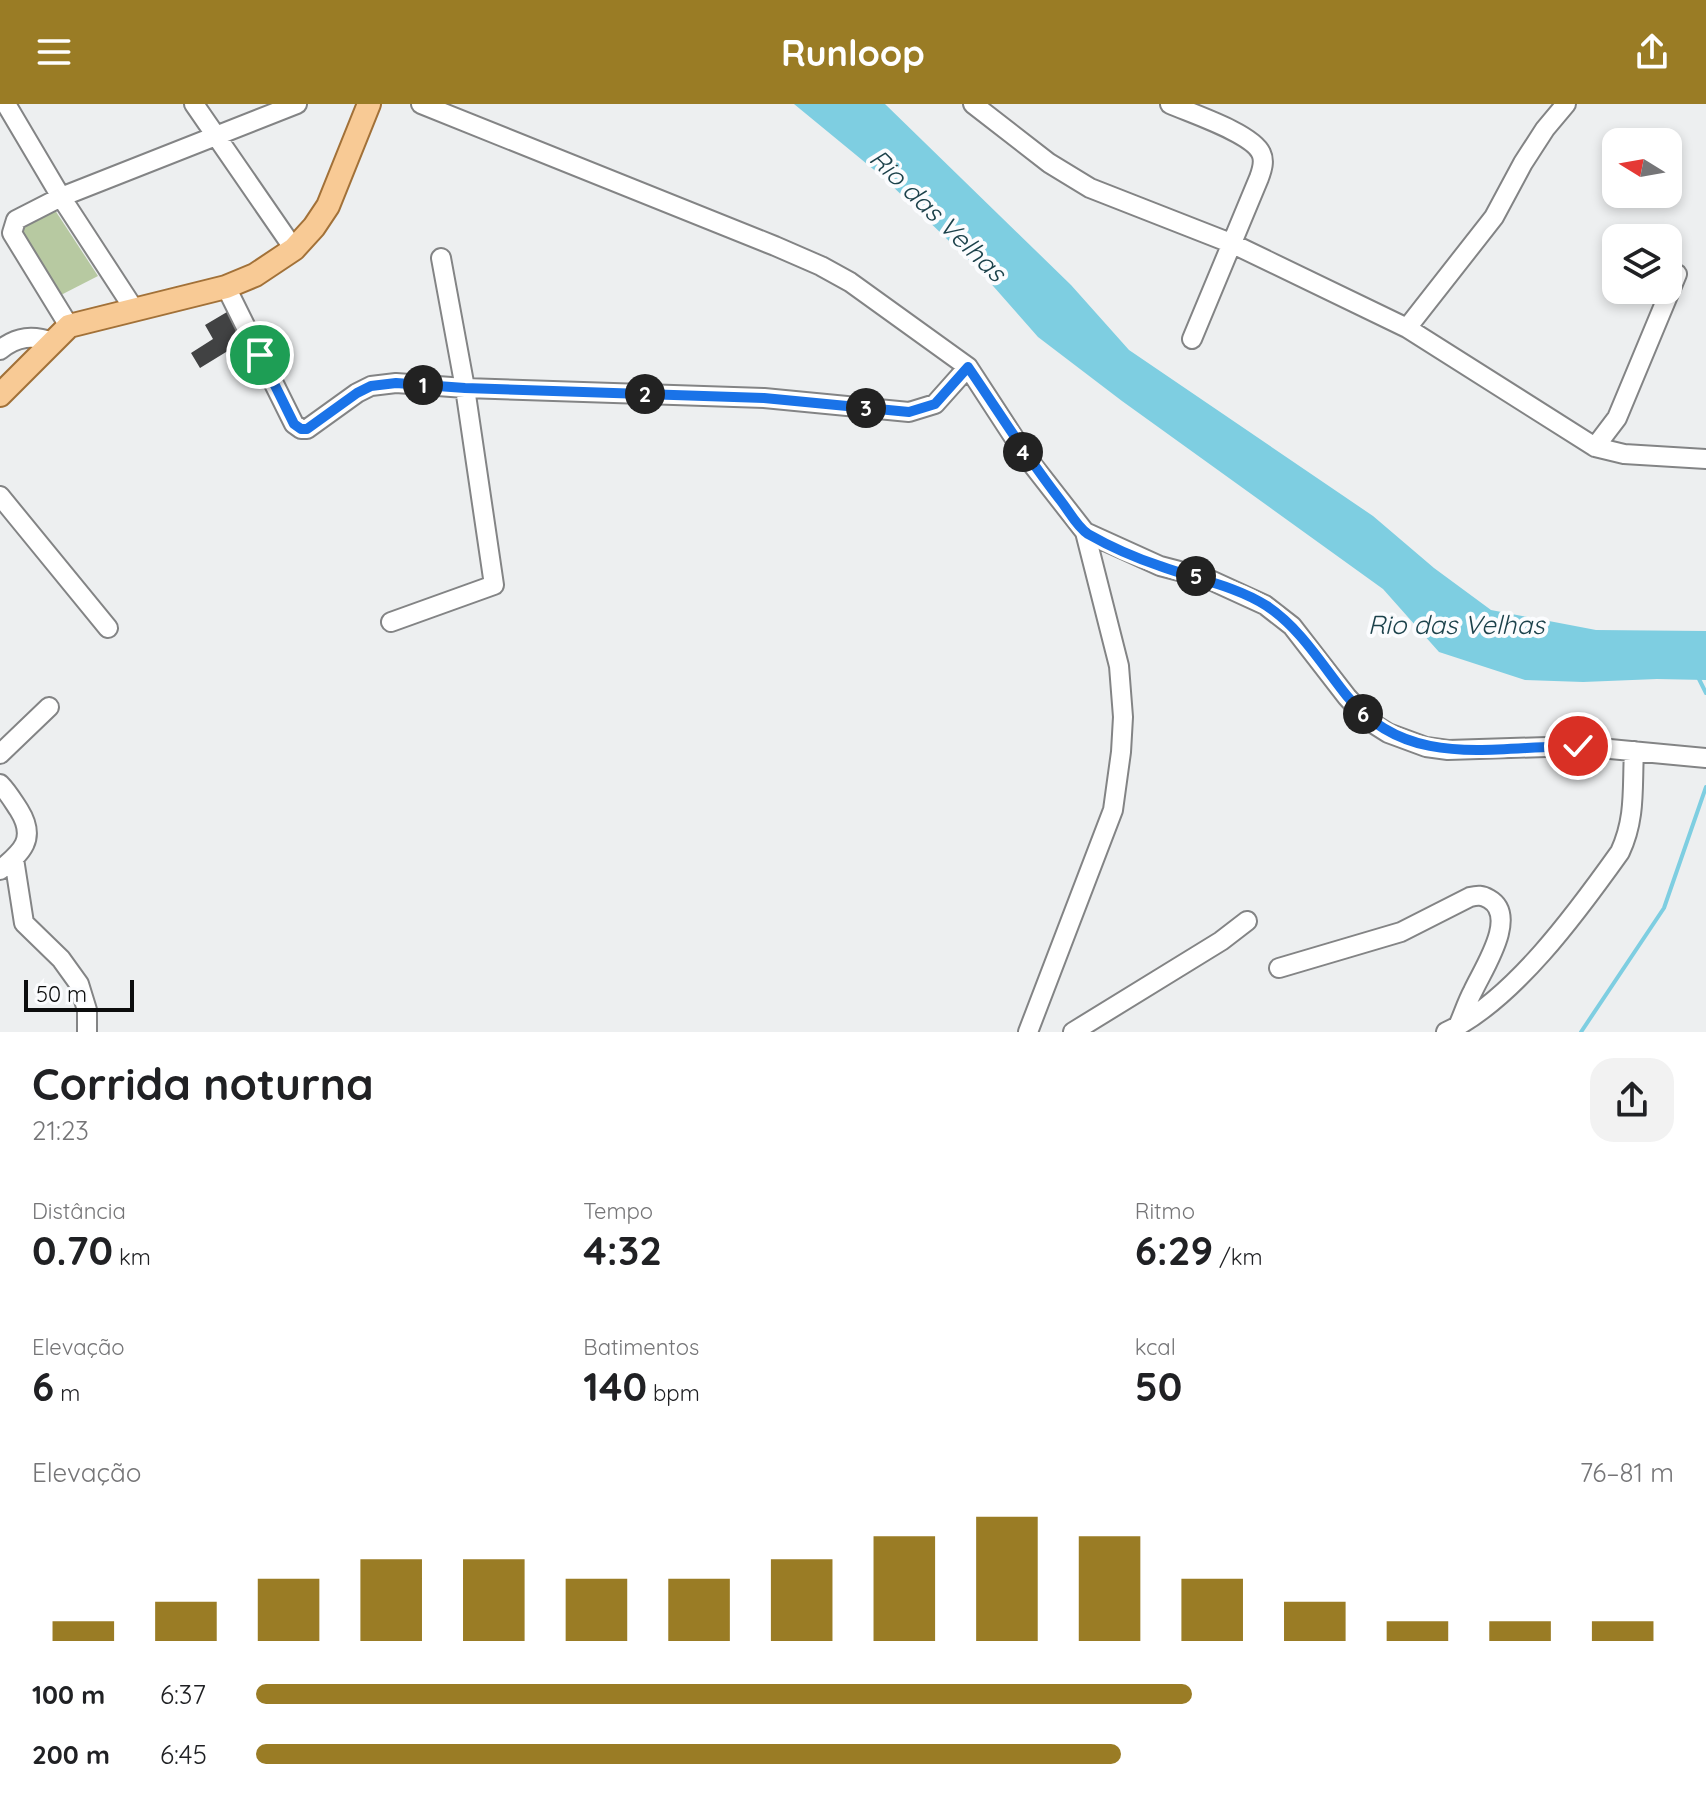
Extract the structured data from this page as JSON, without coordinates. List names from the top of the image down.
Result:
{
  "water": ["Rio das Velhas"],
  "scale_bar": "50 m",
  "north": "left",
  "page": {
    "header": "Runloop",
    "pins": [
      "1",
      "2",
      "3",
      "4",
      "5",
      "6"
    ],
    "scale": "50 m",
    "heading": ["Corrida noturna", "21:23"],
    "stats": [
      ["Distância", "0.70 km"],
      ["Tempo", "4:32"],
      ["Ritmo", "6:29 /km"],
      ["Elevação", "6 m"],
      ["Batimentos", "140 bpm"],
      ["kcal", "50"]
    ],
    "chart": ["Elevação", "76–81 m"],
    "list": [
      {
        "name": "100 m",
        "note": "6:37"
      },
      {
        "name": "200 m",
        "note": "6:45"
      }
    ]
  }
}
